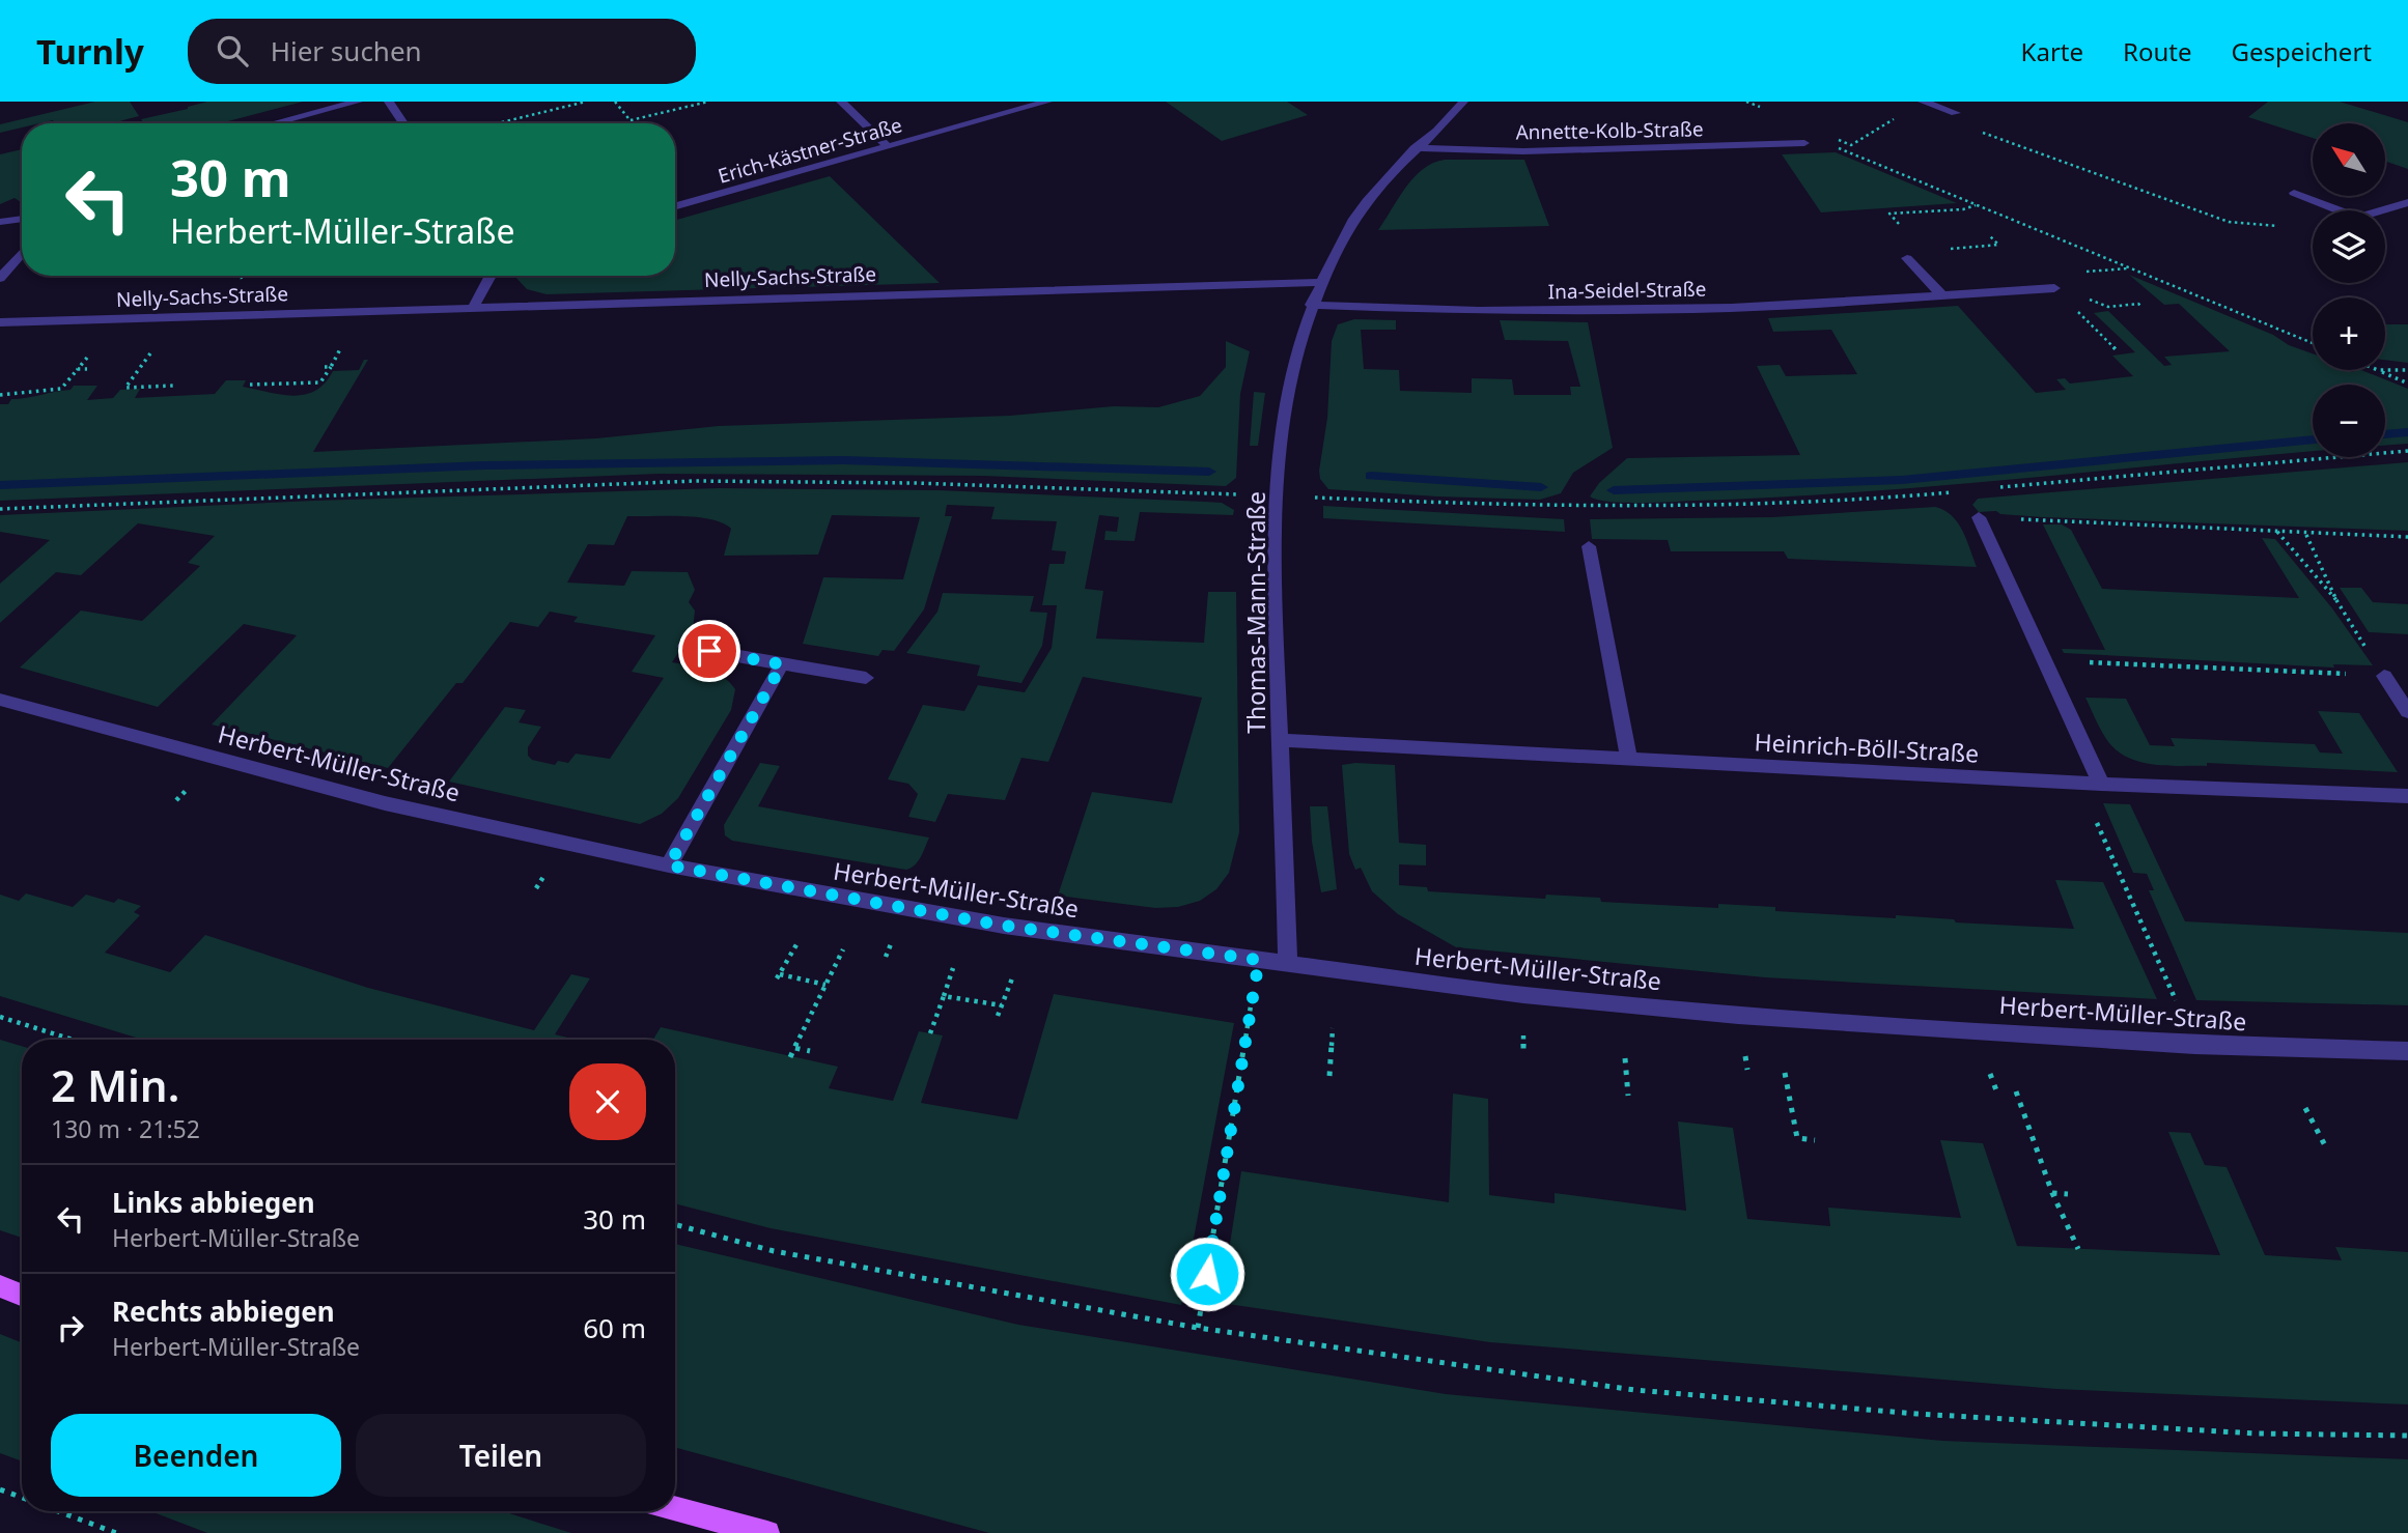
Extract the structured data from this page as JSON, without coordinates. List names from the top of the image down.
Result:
{
  "streets": {
    "street": [
      "Annette-Kolb-Straße",
      "Erich-Kästner-Straße",
      "Nelly-Sachs-Straße",
      "Ina-Seidel-Straße",
      "Thomas-Mann-Straße",
      "Heinrich-Böll-Straße",
      "Herbert-Müller-Straße"
    ]
  },
  "crossings": [
    ["Annette-Kolb-Straße", "Thomas-Mann-Straße"],
    ["Nelly-Sachs-Straße", "Thomas-Mann-Straße"],
    ["Ina-Seidel-Straße", "Thomas-Mann-Straße"],
    ["Thomas-Mann-Straße", "Heinrich-Böll-Straße"],
    ["Thomas-Mann-Straße", "Herbert-Müller-Straße"]
  ],
  "north": "top left",
  "page": {
    "header": "Turnly",
    "search": "Hier suchen",
    "nav": ["Karte", "Route", "Gespeichert"],
    "map_buttons": ["+", "−"],
    "turn": ["30 m", "Herbert-Müller-Straße"],
    "heading": ["2 Min.", "130 m · 21:52"],
    "list": [
      {
        "name": "Links abbiegen",
        "note": "Herbert-Müller-Straße",
        "value": "30 m"
      },
      {
        "name": "Rechts abbiegen",
        "note": "Herbert-Müller-Straße",
        "value": "60 m"
      }
    ],
    "buttons": ["Beenden", "Teilen"]
  }
}
